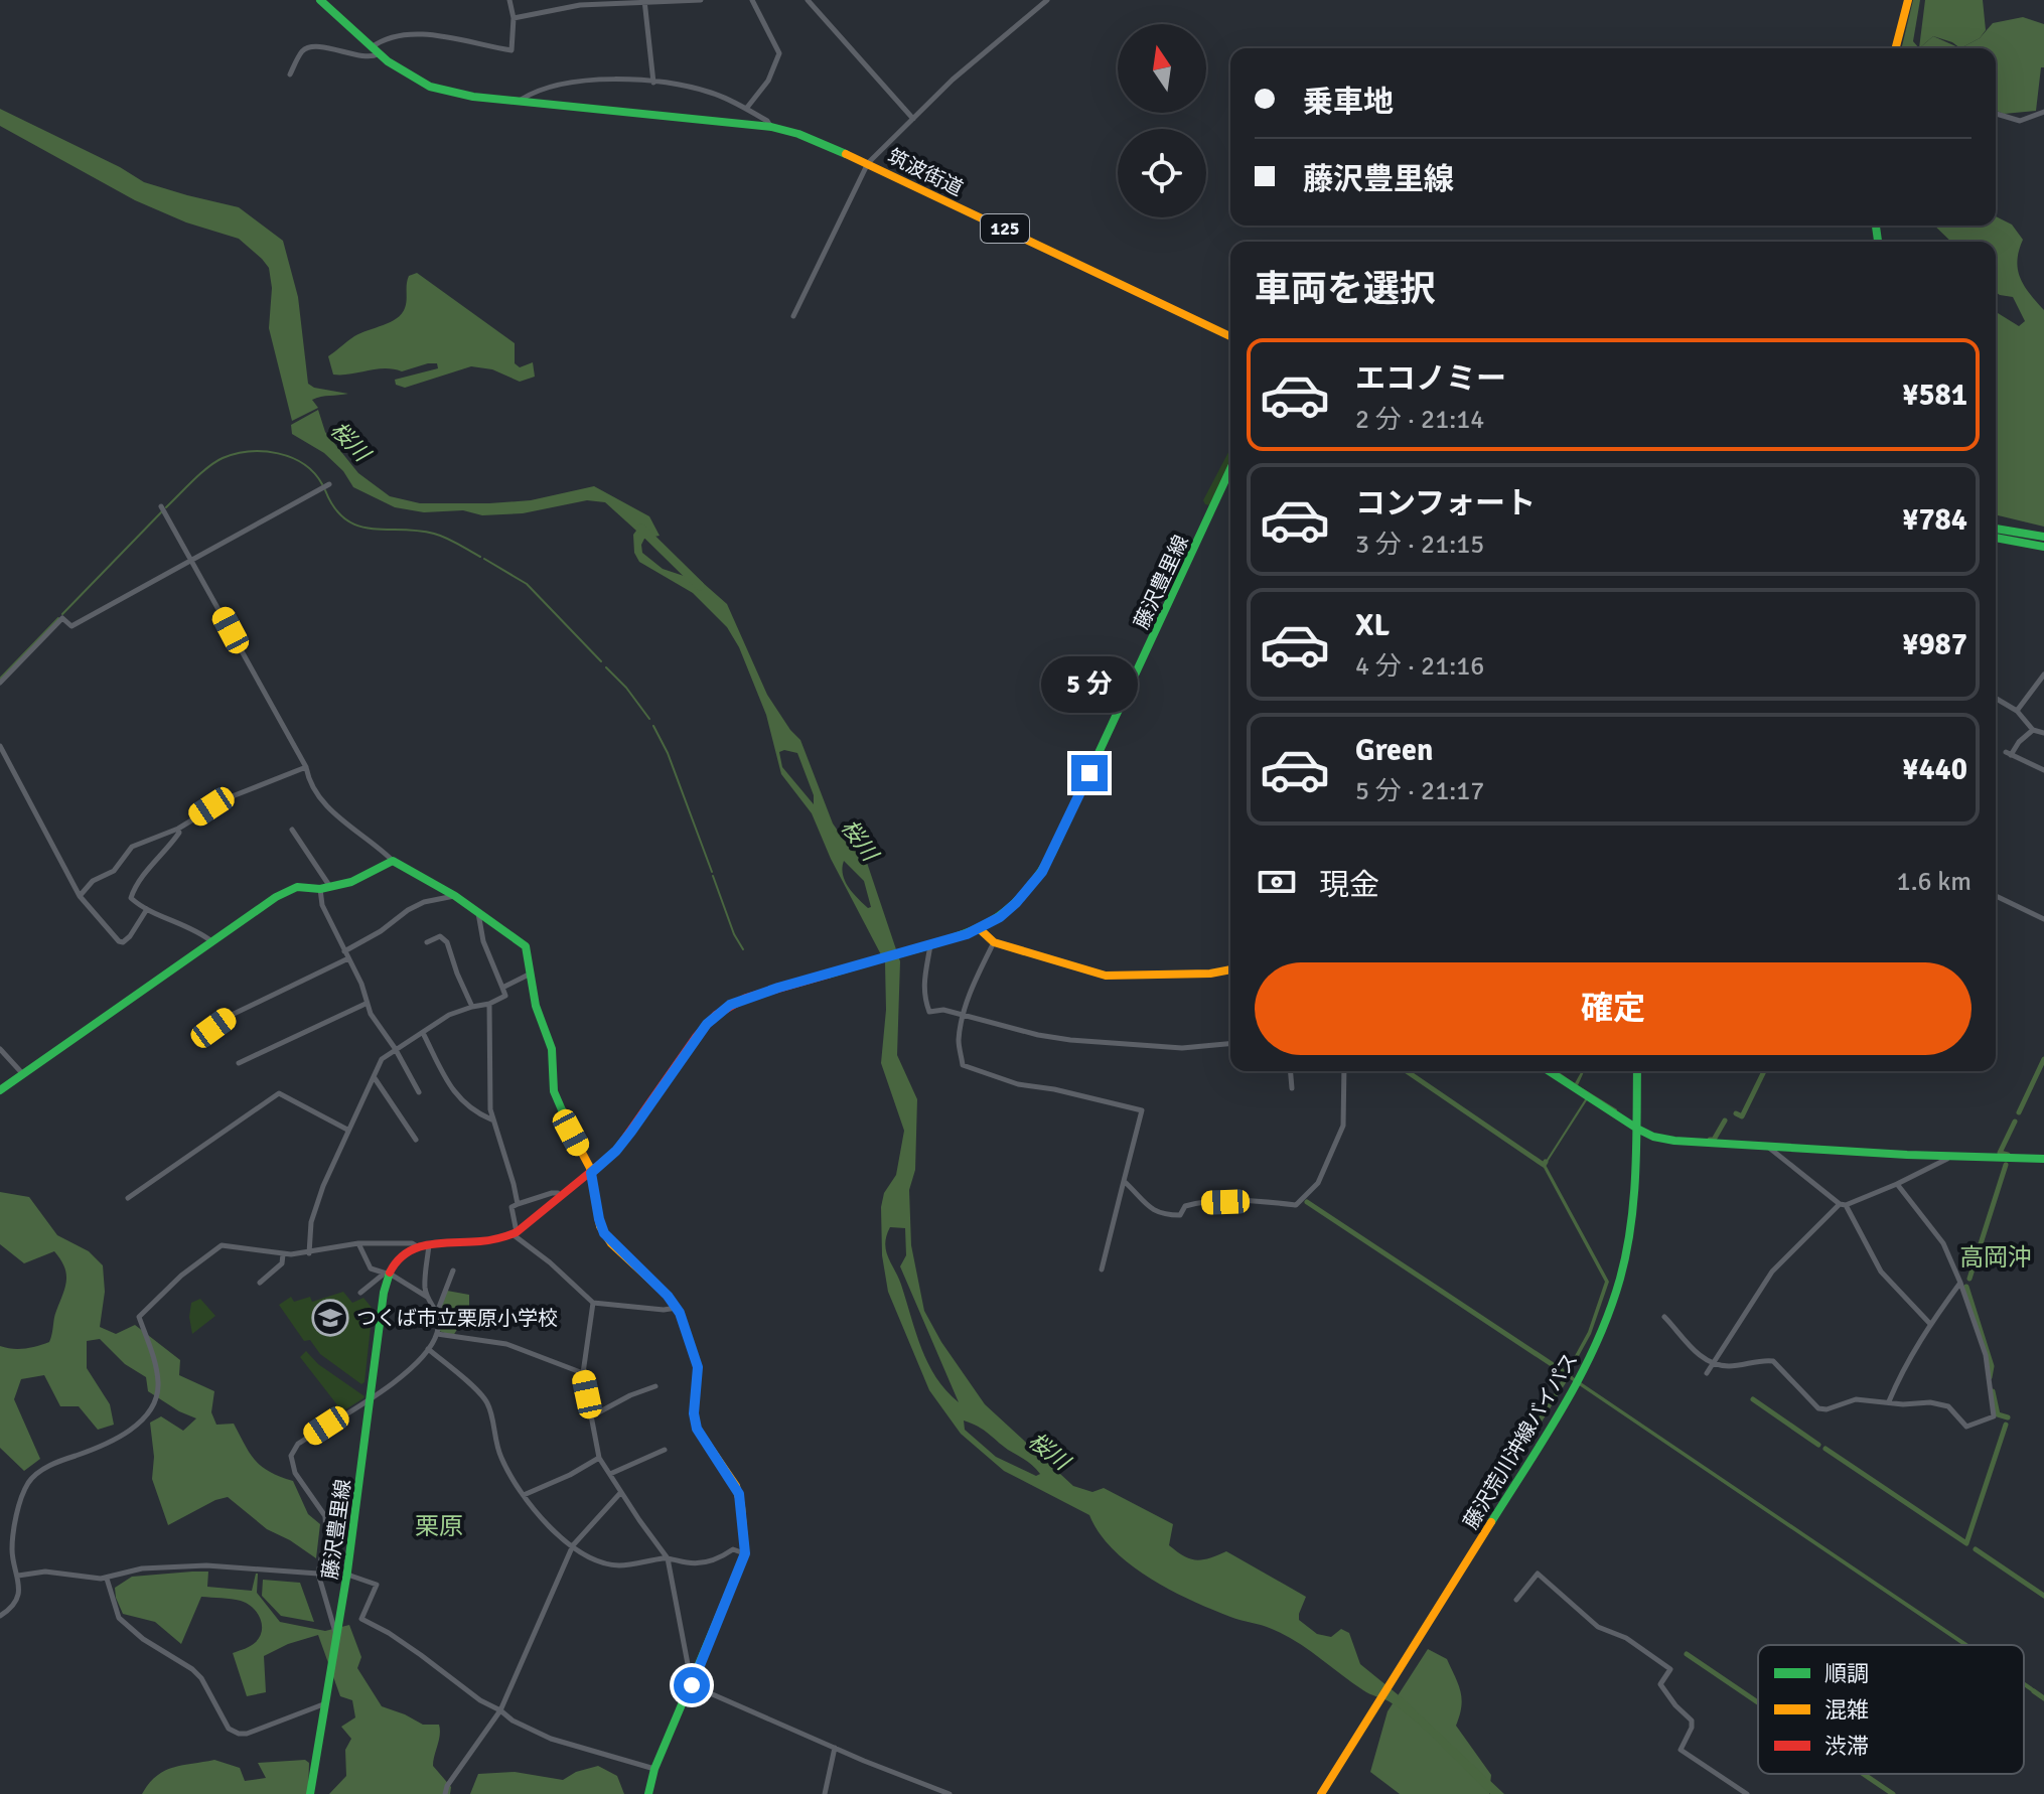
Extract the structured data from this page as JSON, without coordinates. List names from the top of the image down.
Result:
{
  "streets": {
    "main road": [
      "筑波街道",
      "125",
      "藤沢豊里線",
      "藤沢荒川沖線バイパス"
    ]
  },
  "districts": ["高岡沖", "栗原"],
  "water": ["桜川"],
  "places": {
    "school or university": ["つくば市立栗原小学校"]
  },
  "legend": ["順調", "混雑", "渋滞"],
  "north": "top",
  "page": {
    "banner": ["乗車地", "藤沢豊里線"],
    "heading": "車両を選択",
    "list": [
      {
        "name": "エコノミー",
        "note": "2 分 · 21:14",
        "value": "¥581"
      },
      {
        "name": "コンフォート",
        "note": "3 分 · 21:15",
        "value": "¥784"
      },
      {
        "name": "XL",
        "note": "4 分 · 21:16",
        "value": "¥987"
      },
      {
        "name": "Green",
        "note": "5 分 · 21:17",
        "value": "¥440"
      }
    ],
    "bubble": "5 分",
    "pay": ["現金", "1.6 km"],
    "buttons": "確定"
  }
}
